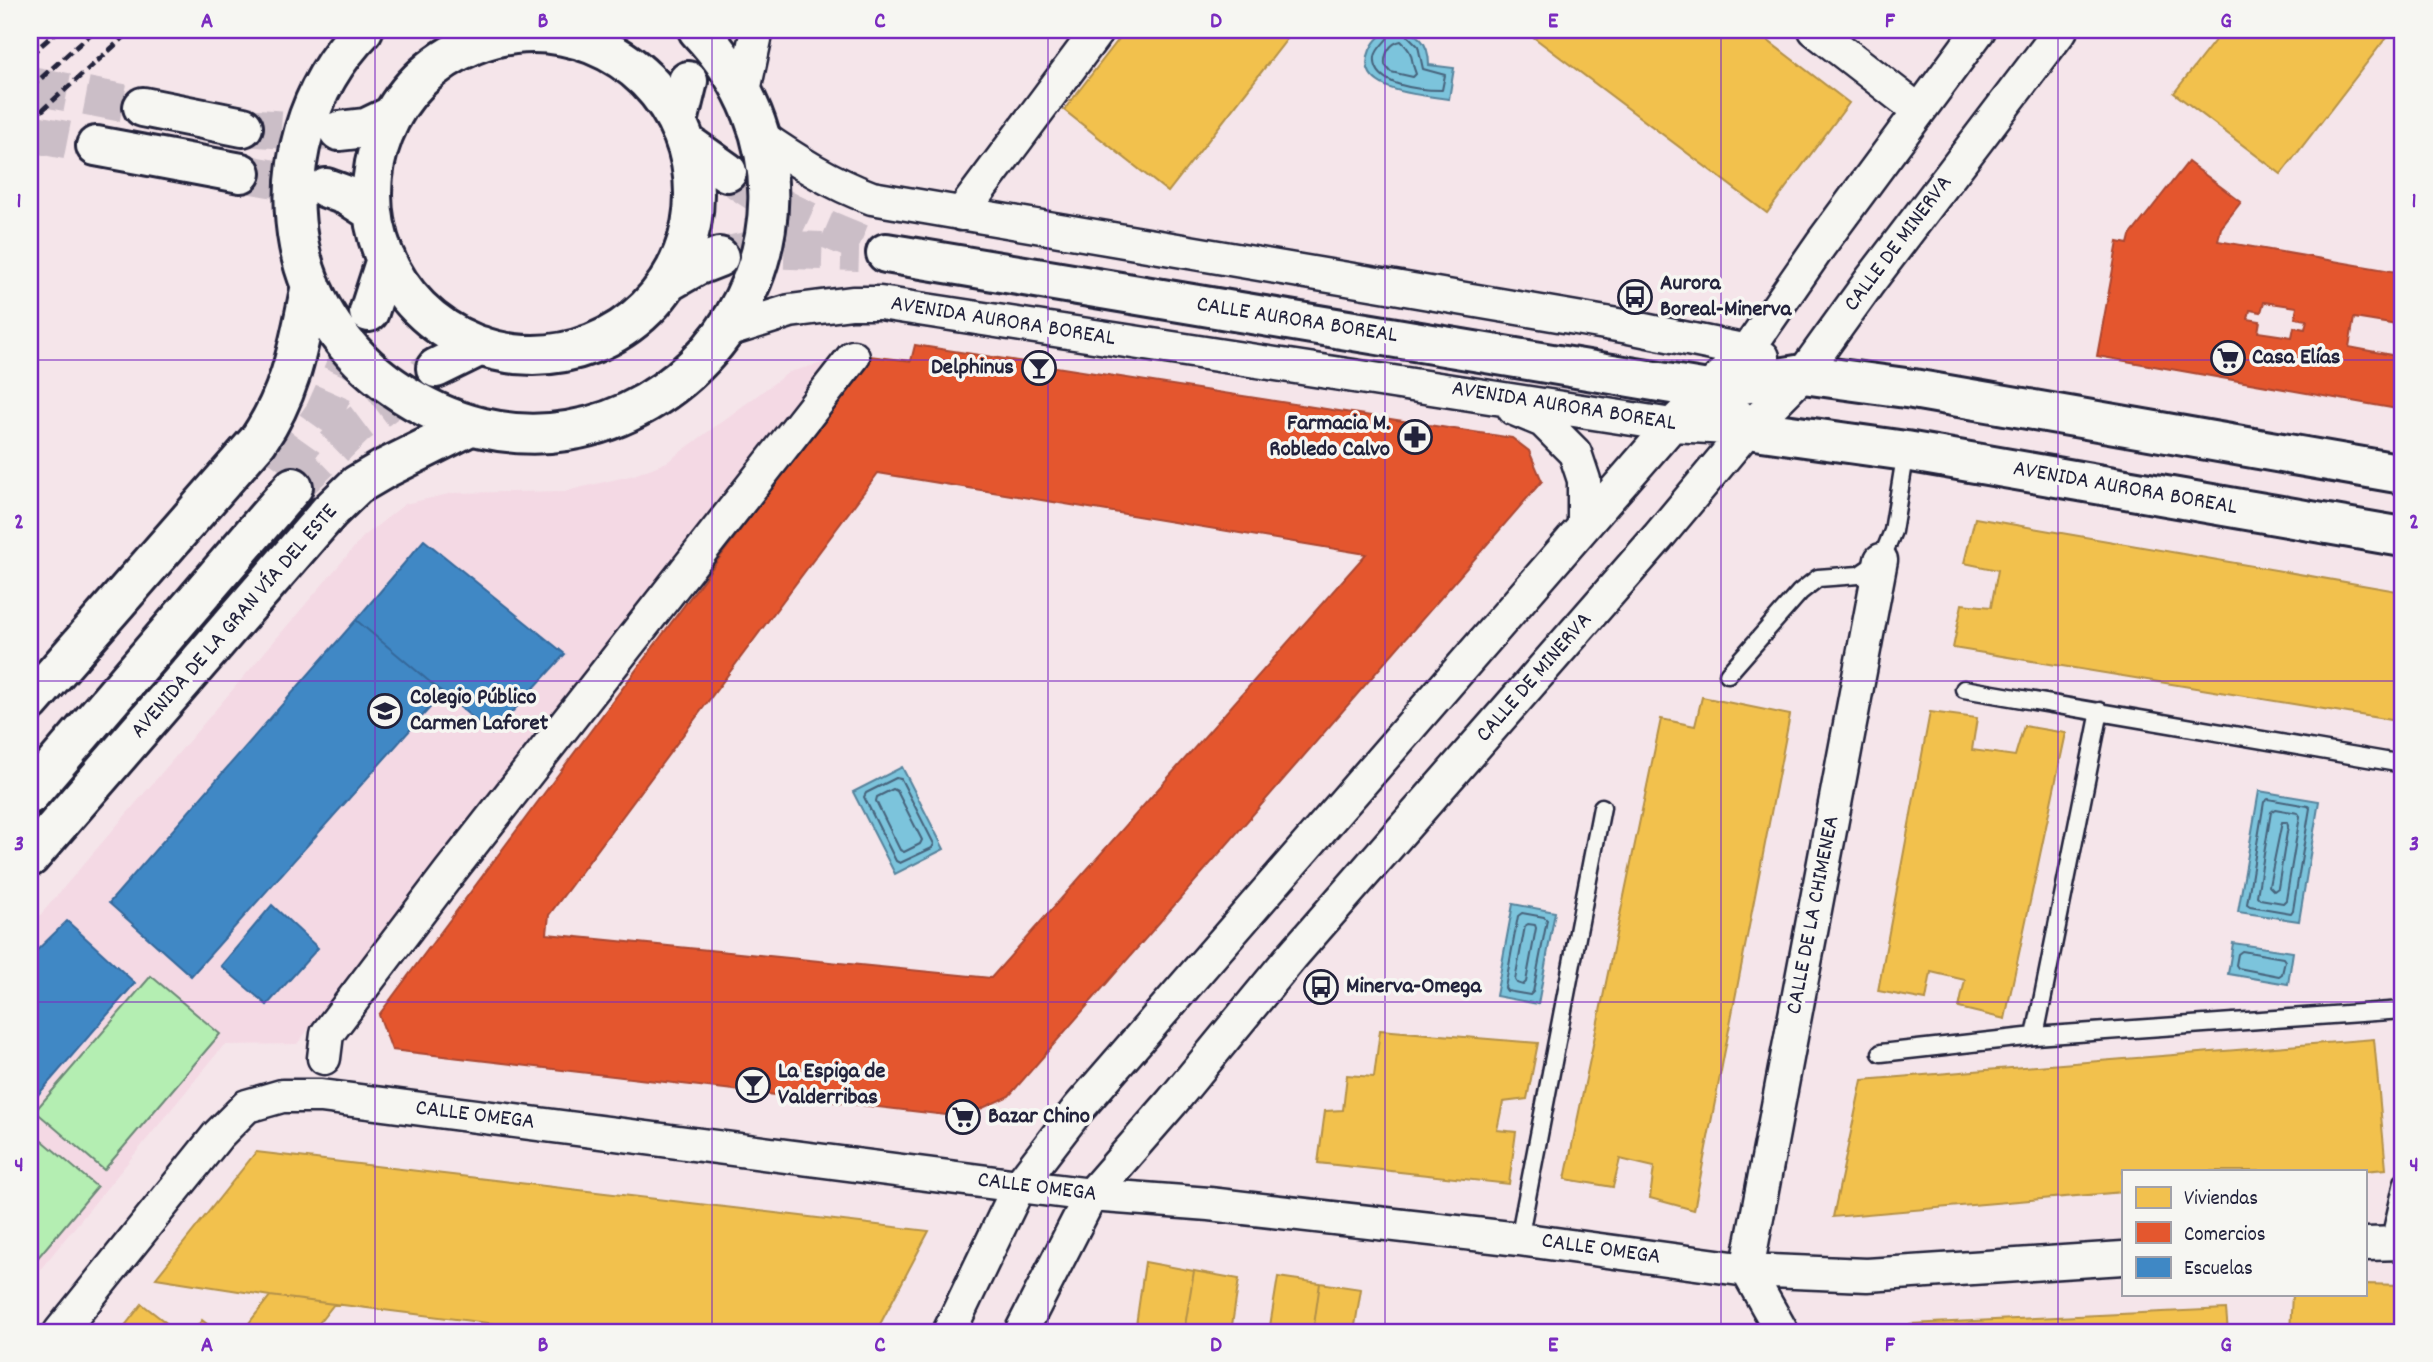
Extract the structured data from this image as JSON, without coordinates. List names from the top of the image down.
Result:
{
  "streets": {
    "main road": ["CALLE AURORA BOREAL", "AVENIDA AURORA BOREAL", "AVENIDA DE LA GRAN VÍA DEL ESTE"],
    "street": ["CALLE DE MINERVA", "CALLE DE LA CHIMENEA", "CALLE OMEGA"]
  },
  "crossings": [
    ["CALLE DE MINERVA", "CALLE AURORA BOREAL"],
    ["CALLE DE MINERVA", "AVENIDA AURORA BOREAL"],
    ["CALLE DE MINERVA", "CALLE OMEGA"],
    ["CALLE DE LA CHIMENEA", "CALLE OMEGA"]
  ],
  "places": {
    "bus stop": ["Aurora Boreal-Minerva", "Minerva-Omega"],
    "supermarket": ["Casa Elías", "Bazar Chino"],
    "bar": ["Delphinus", "La Espiga de Valderribas"],
    "pharmacy": ["Farmacia M. Robledo Calvo"],
    "school or university": ["Colegio Público Carmen Laforet"]
  },
  "legend": ["Viviendas", "Comercios", "Escuelas"],
  "grid": {
    "columns": [
      "A",
      "B",
      "C",
      "D",
      "E",
      "F",
      "G"
    ],
    "rows": [
      "1",
      "2",
      "3",
      "4"
    ]
  }
}
